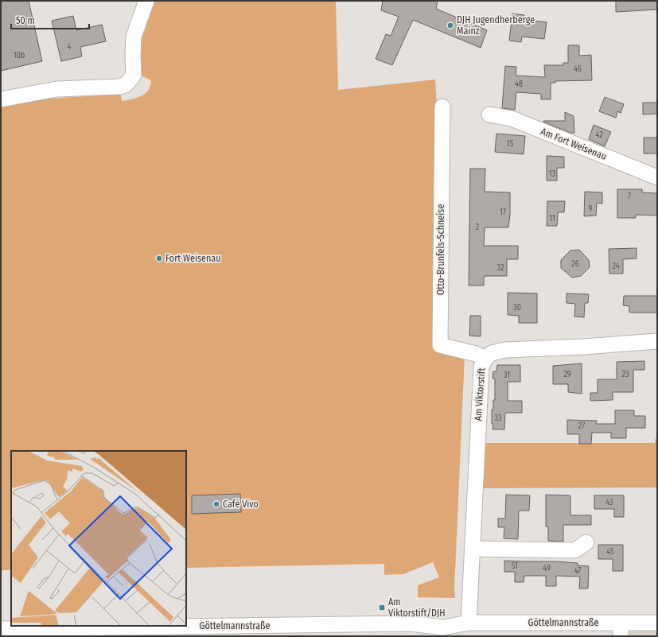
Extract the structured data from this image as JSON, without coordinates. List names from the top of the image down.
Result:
{
  "streets": {
    "street": [
      "Am Fort Weisenau",
      "Otto-Brunfels-Schneise",
      "Am Viktorstift",
      "Göttelmannstraße"
    ]
  },
  "crossings": [
    ["Otto-Brunfels-Schneise", "Am Viktorstift"],
    ["Am Viktorstift", "Göttelmannstraße"]
  ],
  "places": {
    "other": ["DJH Jugendherberge Mainz", "Fort Weisenau", "Café Vivo"],
    "transit": ["Am Viktorstift/DJH"]
  },
  "house_numbers": [
    "4",
    "10b",
    "46",
    "48",
    "42",
    "15",
    "13",
    "7",
    "9",
    "17",
    "11",
    "2",
    "26",
    "24",
    "32",
    "30",
    "29",
    "23",
    "31",
    "33",
    "27",
    "43",
    "45",
    "51",
    "49",
    "47"
  ],
  "scale_bar": "50 m"
}
